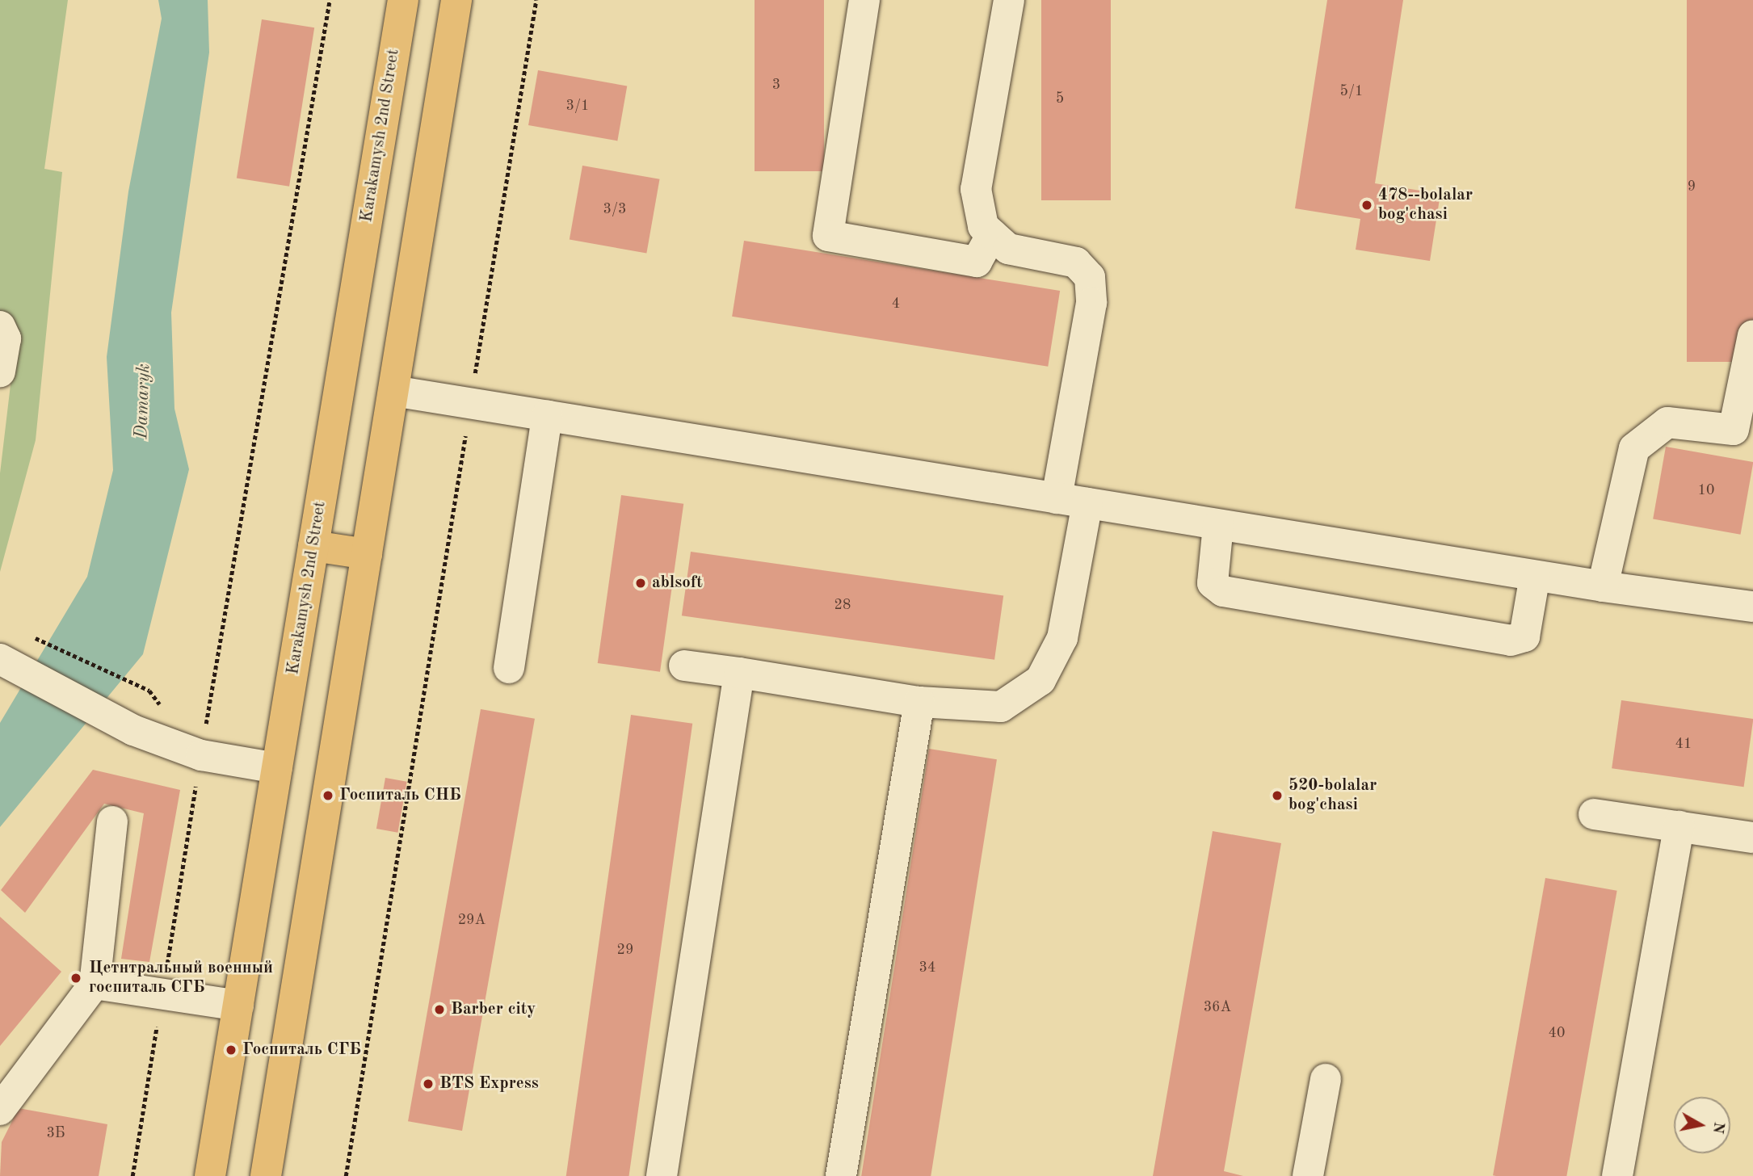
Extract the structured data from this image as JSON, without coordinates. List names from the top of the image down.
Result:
{
  "streets": {
    "main road": ["Karakamysh 2nd Street"]
  },
  "water": ["Damaryk"],
  "places": [
    "478--bolalar bog'chasi",
    "ablsoft",
    "Госпиталь СНБ",
    "520-bolalar bog'chasi",
    "Цетнтральный военный госпиталь СГБ",
    "Barber city",
    "Госпиталь СГБ",
    "BTS Express"
  ],
  "house_numbers": [
    "3",
    "5/1",
    "5",
    "3/1",
    "9",
    "3/3",
    "4",
    "10",
    "28",
    "41",
    "29A",
    "29",
    "34",
    "36A",
    "40",
    "3Б"
  ],
  "north": "right"
}
